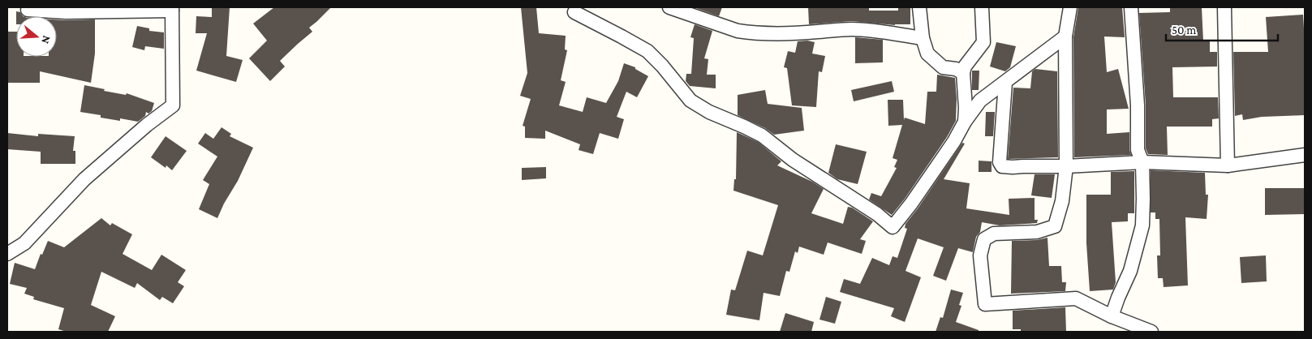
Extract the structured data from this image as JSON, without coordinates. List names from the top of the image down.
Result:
{
  "scale_bar": "50 m",
  "north": "right"
}
